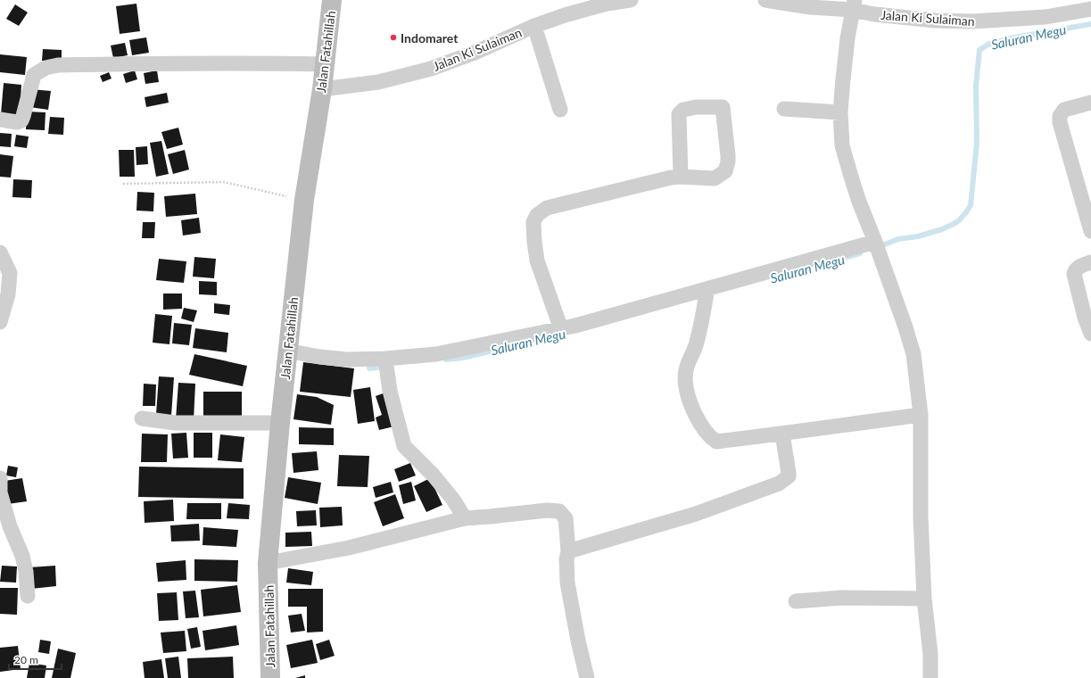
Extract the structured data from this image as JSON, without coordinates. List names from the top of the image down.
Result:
{
  "streets": {
    "street": ["Jalan Ki Sulaiman", "Jalan Fatahillah"]
  },
  "crossings": [
    ["Jalan Ki Sulaiman", "Jalan Fatahillah"]
  ],
  "water": ["Saluran Megu"],
  "places": ["Indomaret"],
  "scale_bar": "20 m"
}
